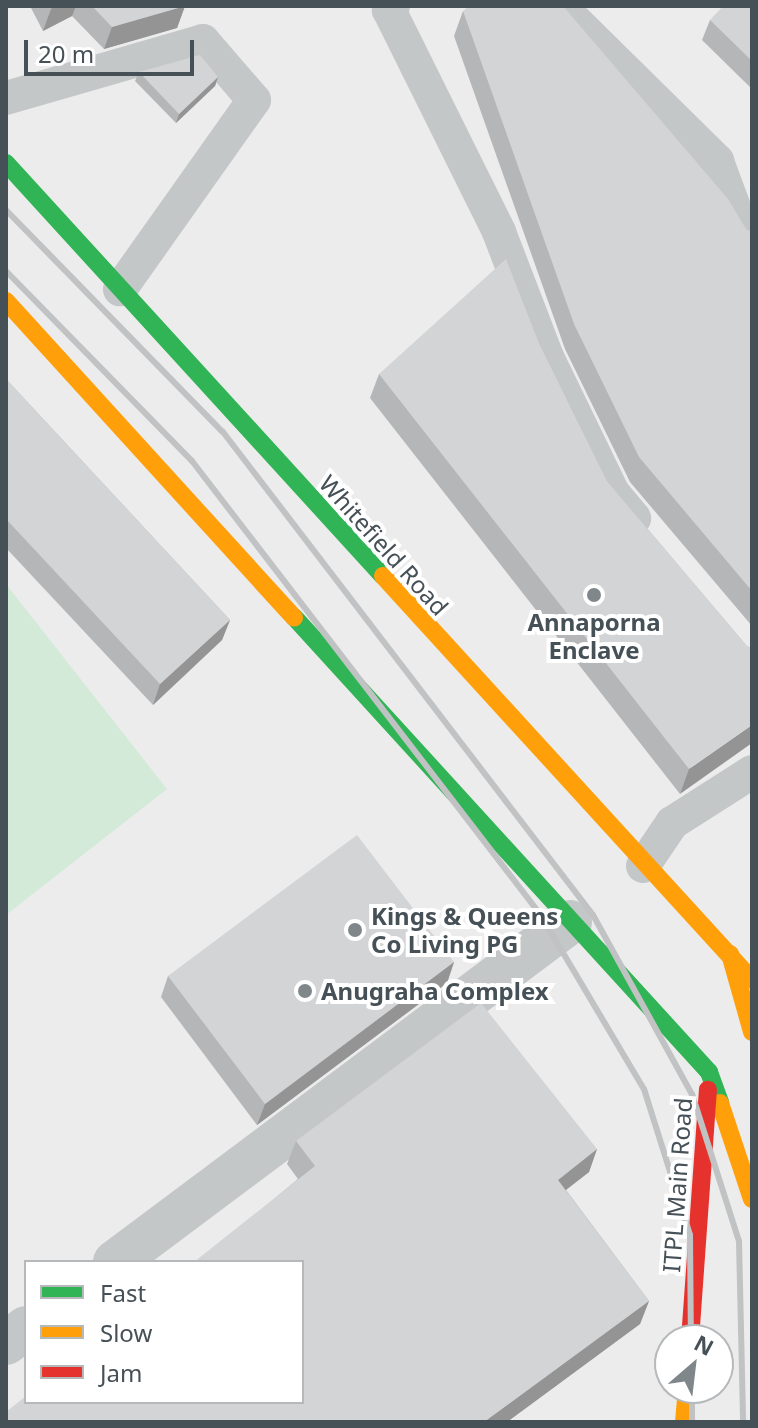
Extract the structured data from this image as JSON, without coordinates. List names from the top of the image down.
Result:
{
  "streets": {
    "main road": ["Whitefield Road", "ITPL Main Road"]
  },
  "places": ["Annaporna Enclave", "Kings & Queens Co Living PG", "Anugraha Complex"],
  "legend": ["Fast", "Slow", "Jam"],
  "scale_bar": "20 m",
  "north": "top right"
}
